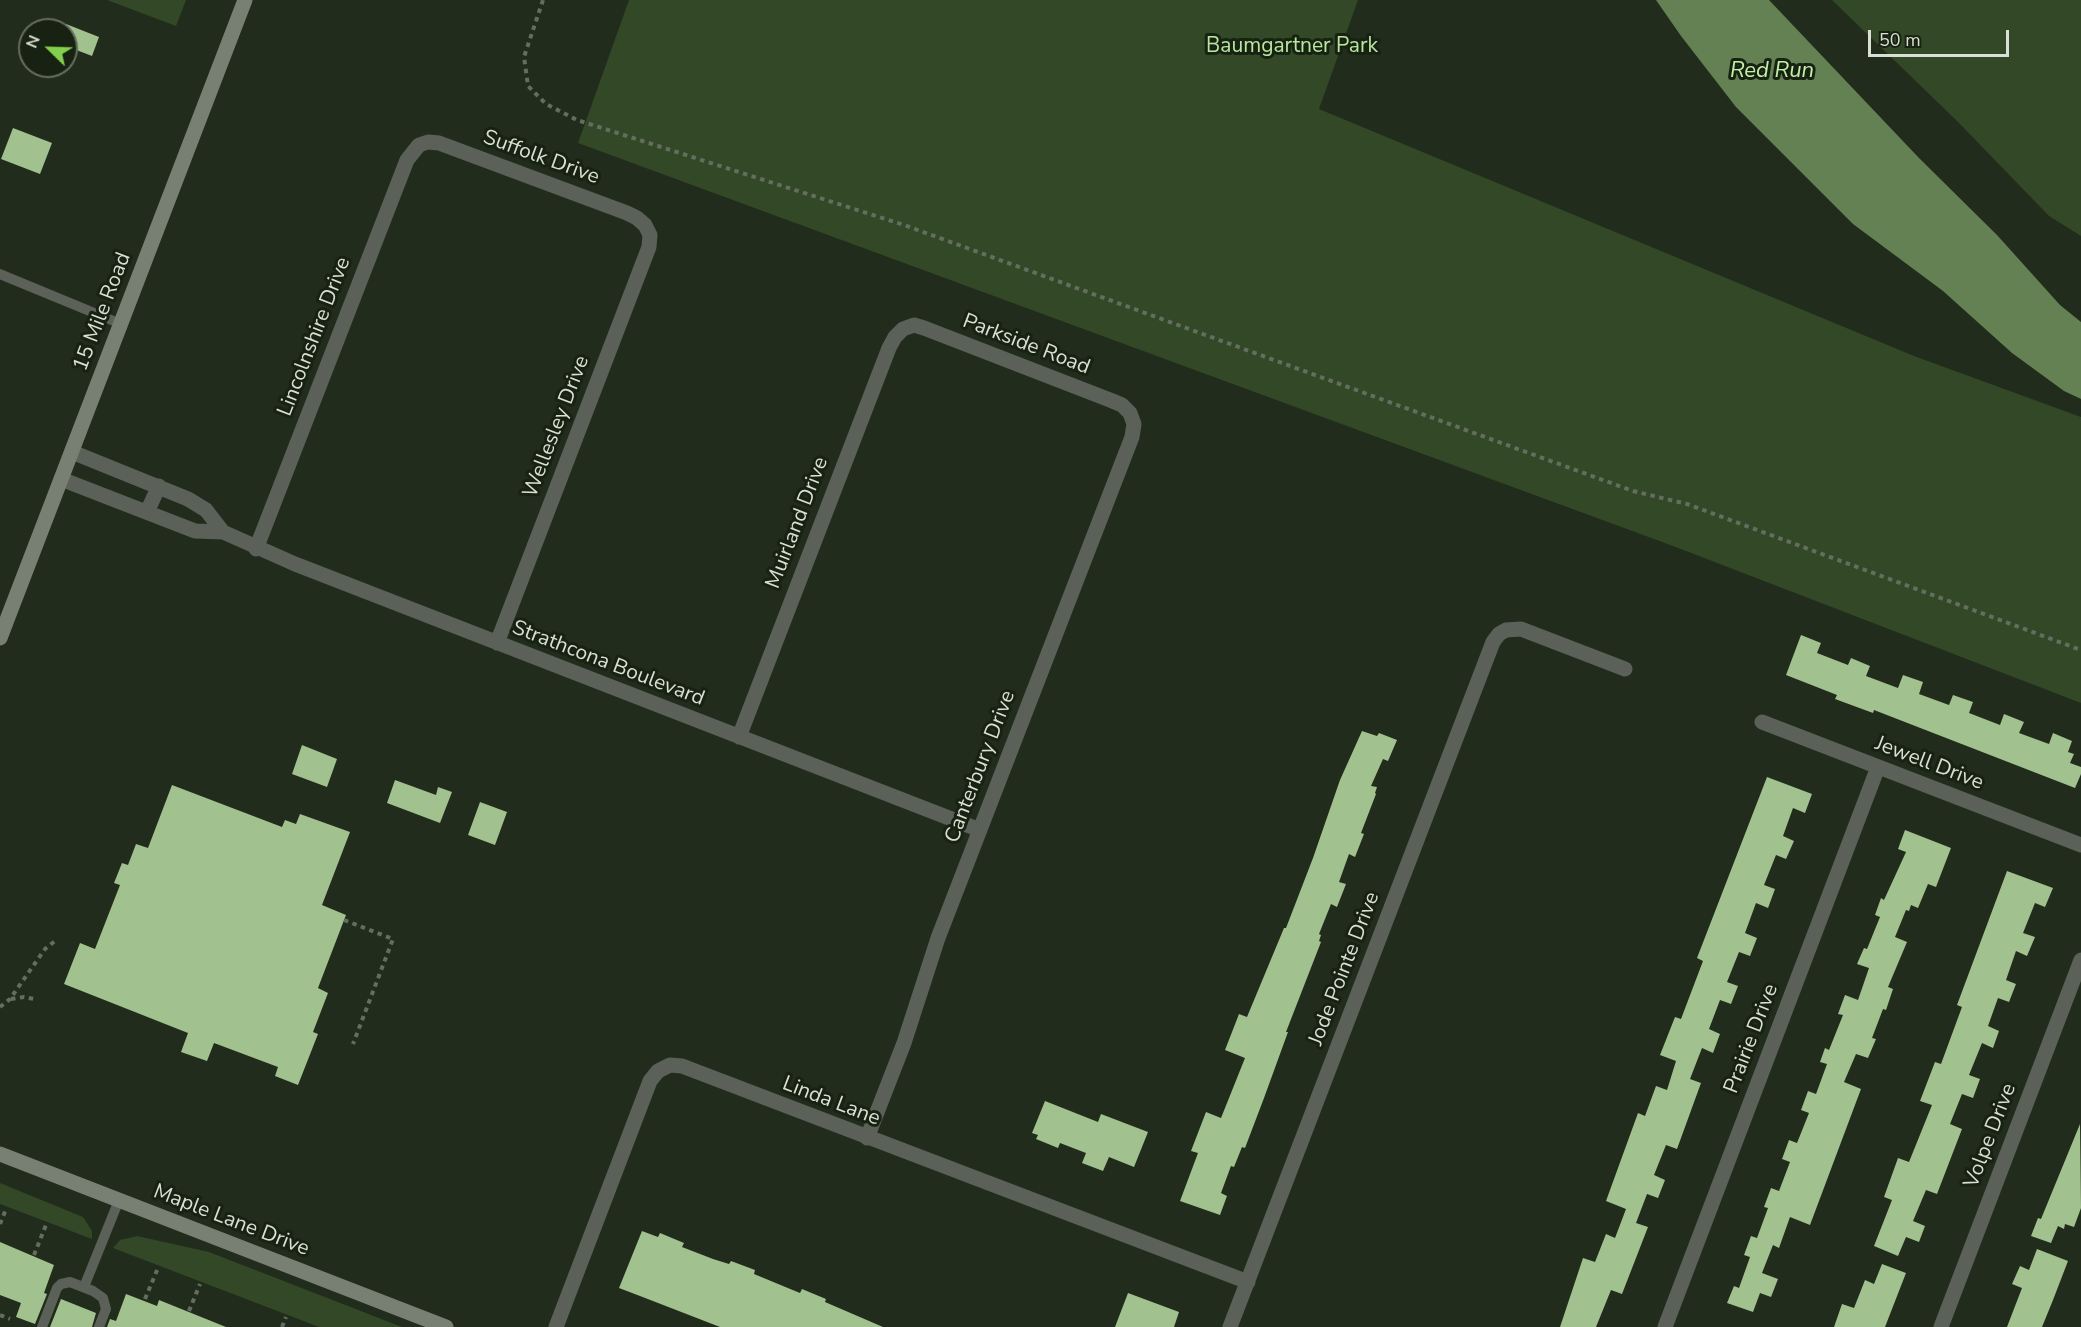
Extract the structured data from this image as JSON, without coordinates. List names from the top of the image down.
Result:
{
  "streets": {
    "main road": ["15 Mile Road", "Maple Lane Drive"],
    "street": [
      "Suffolk Drive",
      "Lincolnshire Drive",
      "Parkside Road",
      "Wellesley Drive",
      "Muirland Drive",
      "Strathcona Boulevard",
      "Jewell Drive",
      "Canterbury Drive",
      "Jode Pointe Drive",
      "Prairie Drive",
      "Linda Lane",
      "Volpe Drive"
    ]
  },
  "crossings": [
    ["Suffolk Drive", "Lincolnshire Drive"],
    ["Suffolk Drive", "Wellesley Drive"],
    ["15 Mile Road", "Strathcona Boulevard"],
    ["Lincolnshire Drive", "Strathcona Boulevard"],
    ["Parkside Road", "Muirland Drive"],
    ["Parkside Road", "Canterbury Drive"],
    ["Wellesley Drive", "Strathcona Boulevard"],
    ["Muirland Drive", "Strathcona Boulevard"],
    ["Strathcona Boulevard", "Canterbury Drive"],
    ["Jewell Drive", "Prairie Drive"],
    ["Canterbury Drive", "Linda Lane"],
    ["Jode Pointe Drive", "Linda Lane"]
  ],
  "water": ["Red Run"],
  "parks": ["Baumgartner Park"],
  "scale_bar": "50 m",
  "north": "top left"
}
